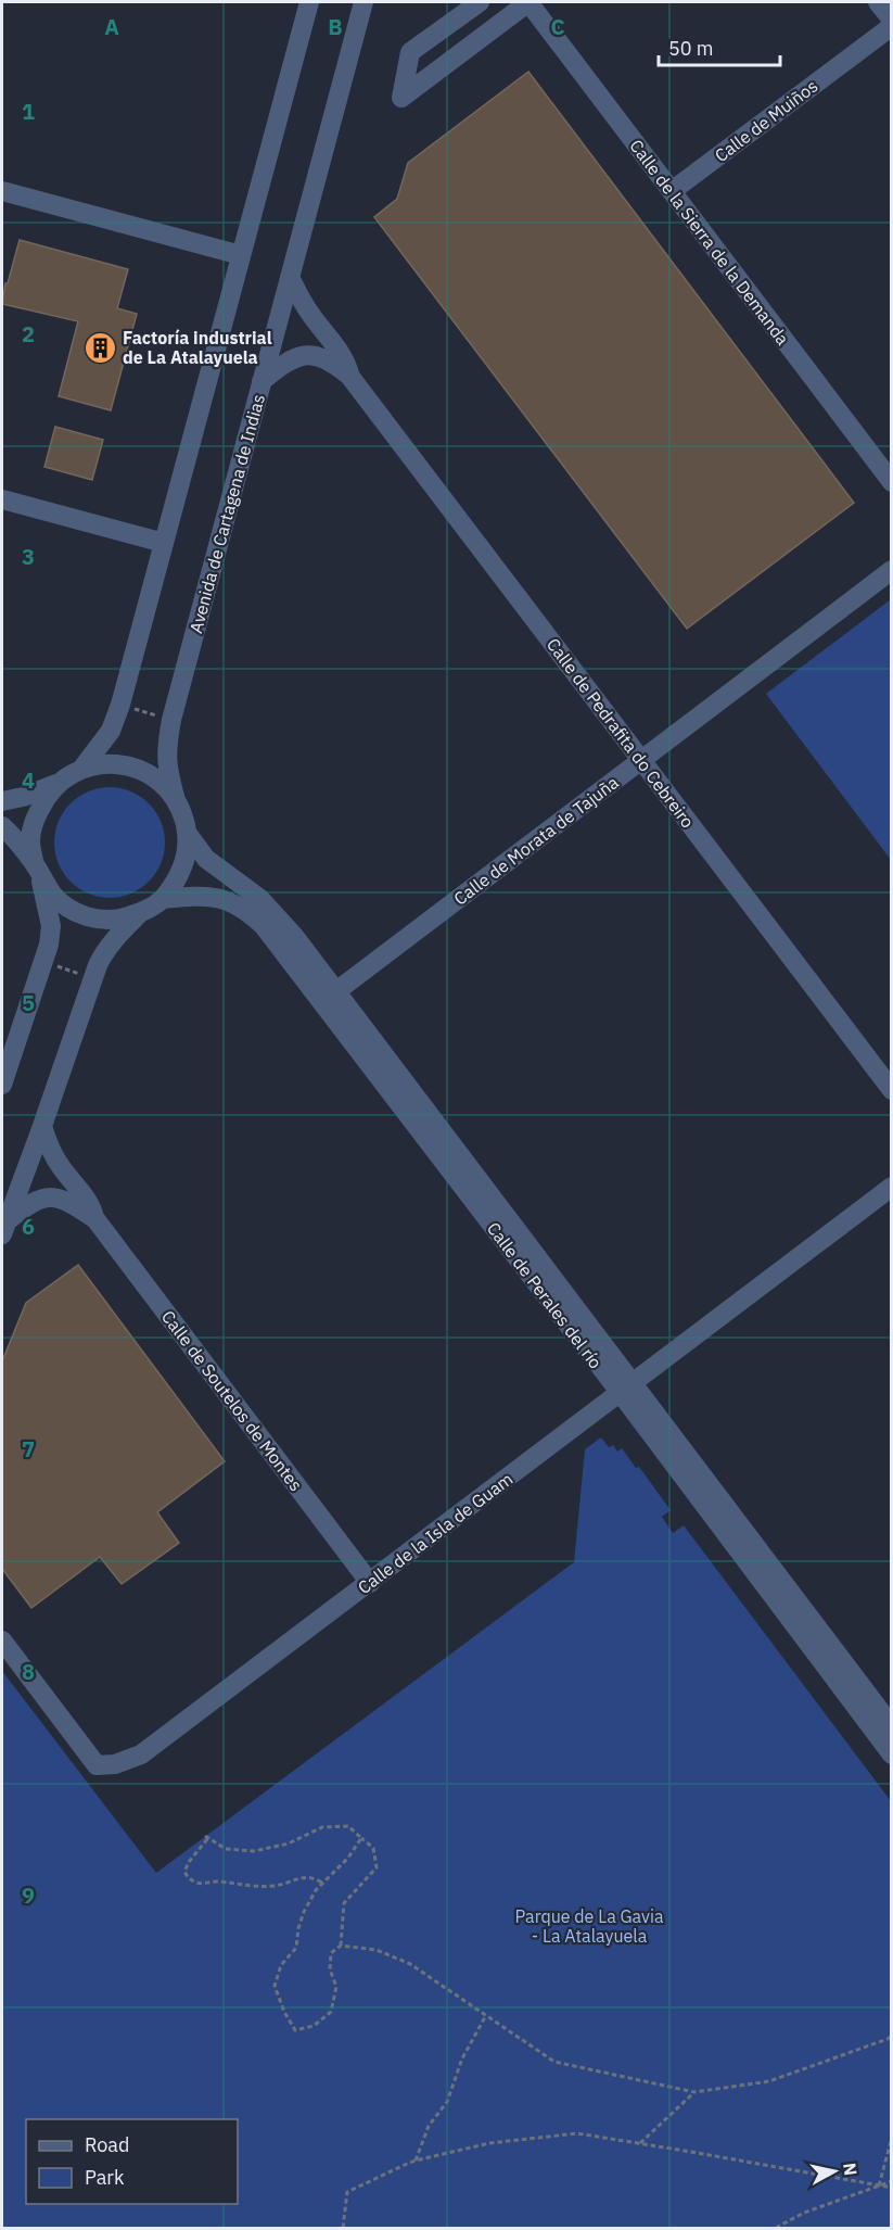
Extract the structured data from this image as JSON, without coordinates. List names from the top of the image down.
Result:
{
  "streets": {
    "street": [
      "Calle de Muiños",
      "Calle de la Sierra de la Demanda",
      "Avenida de Cartagena de Indias",
      "Calle de Pedrafita do Cebreiro",
      "Calle de Morata de Tajuña",
      "Calle de Perales del río",
      "Calle de Soutelos de Montes",
      "Calle de la Isla de Guam"
    ]
  },
  "crossings": [
    ["Calle de Muiños", "Calle de la Sierra de la Demanda"],
    ["Avenida de Cartagena de Indias", "Calle de Pedrafita do Cebreiro"],
    ["Avenida de Cartagena de Indias", "Calle de Perales del río"],
    ["Calle de Pedrafita do Cebreiro", "Calle de Morata de Tajuña"],
    ["Calle de Morata de Tajuña", "Calle de Perales del río"],
    ["Calle de Perales del río", "Calle de la Isla de Guam"],
    ["Calle de Soutelos de Montes", "Calle de la Isla de Guam"]
  ],
  "parks": ["Parque de La Gavia - La Atalayuela"],
  "places": {
    "building": ["Factoría industrial de La Atalayuela"]
  },
  "legend": ["Road", "Park"],
  "scale_bar": "50 m",
  "north": "right",
  "grid": {
    "columns": ["A", "B", "C"],
    "rows": [
      "1",
      "2",
      "3",
      "4",
      "5",
      "6",
      "7",
      "8",
      "9"
    ]
  }
}
